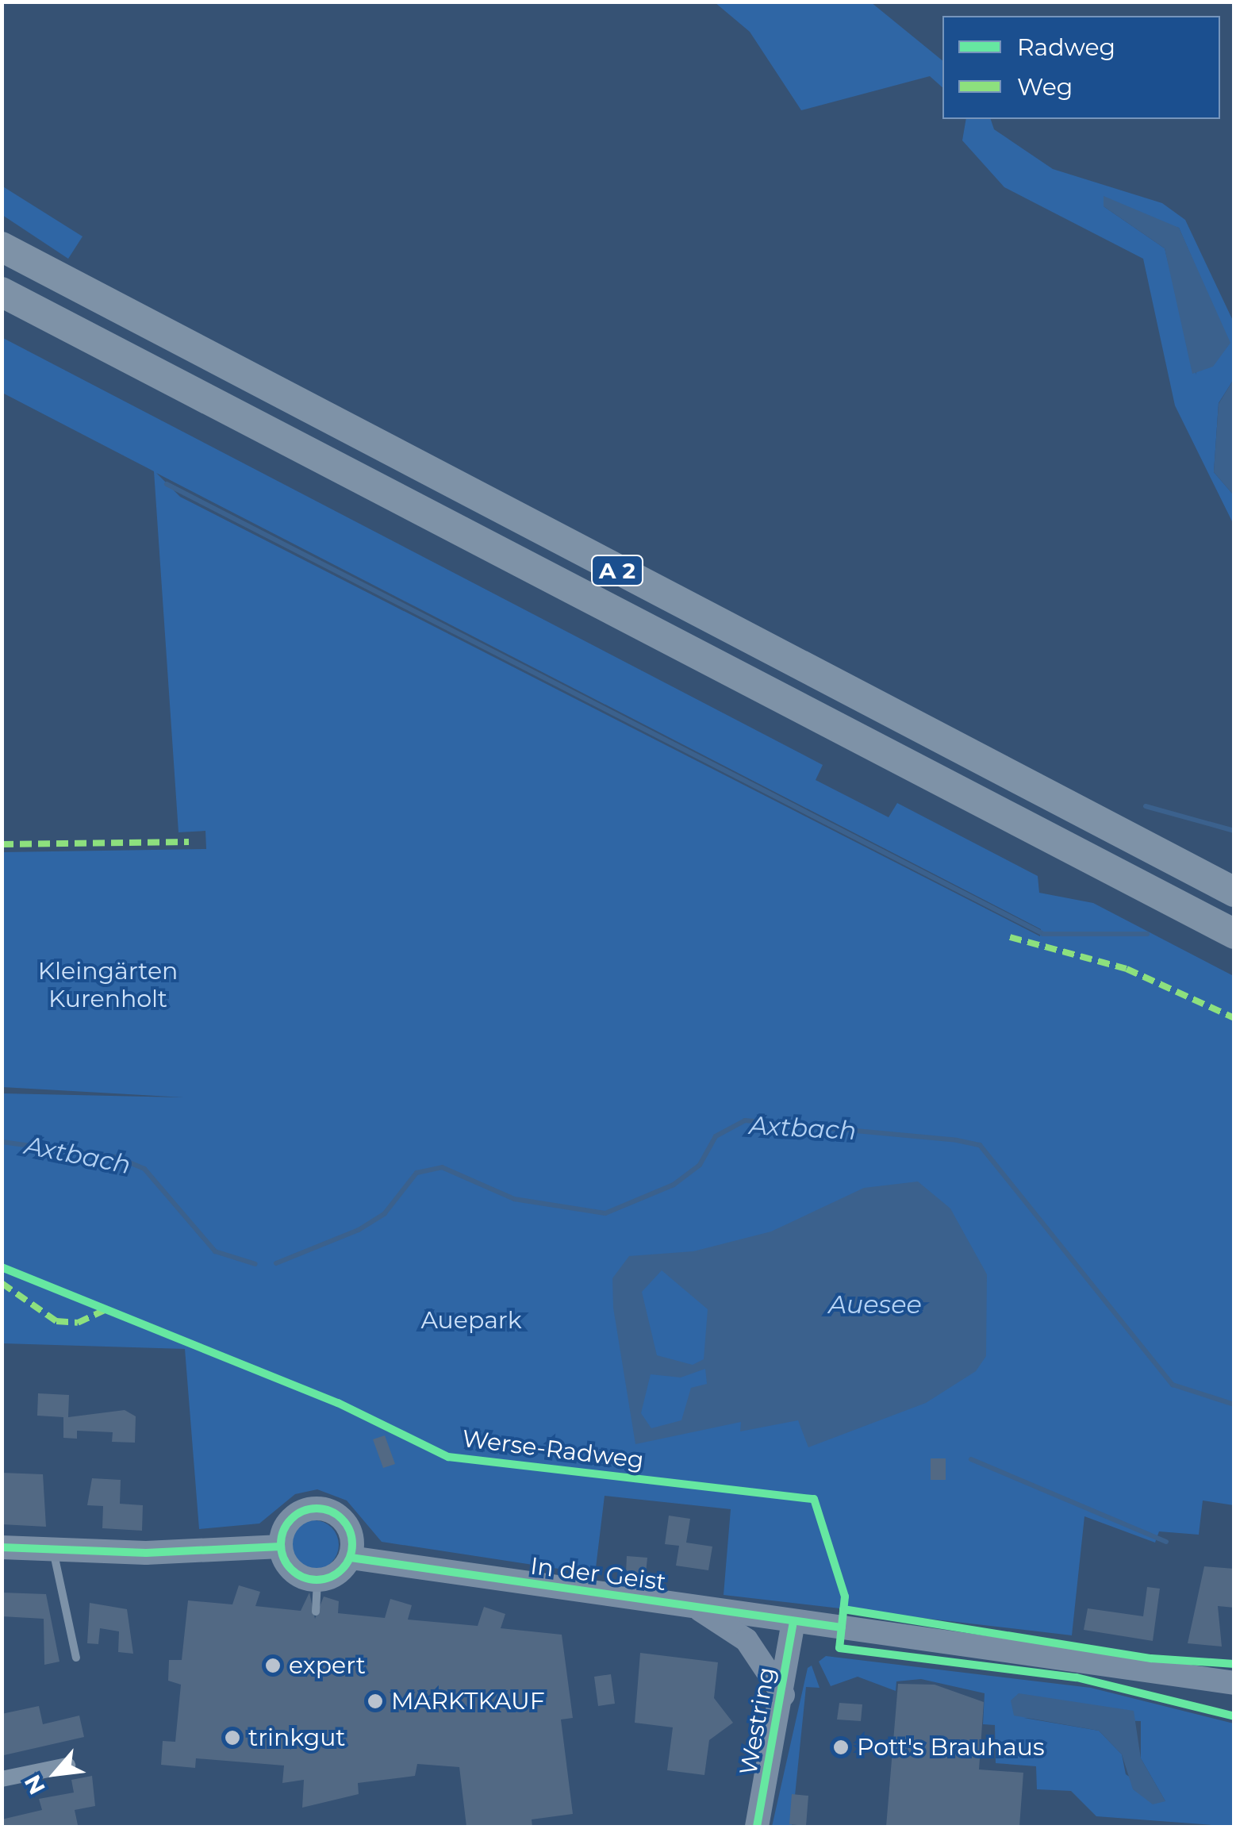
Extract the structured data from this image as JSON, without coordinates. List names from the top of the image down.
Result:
{
  "streets": {
    "highway": ["A 2"],
    "main road": ["In der Geist", "Westring"],
    "cycle path": ["Werse-Radweg"]
  },
  "crossings": [
    ["In der Geist", "Westring"]
  ],
  "water": ["Axtbach", "Auesee"],
  "parks": ["Kleingärten Kurenholt", "Auepark"],
  "places": [
    "expert",
    "MARKTKAUF",
    "trinkgut",
    "Pott's Brauhaus"
  ],
  "legend": ["Radweg", "Weg"],
  "north": "bottom left"
}
